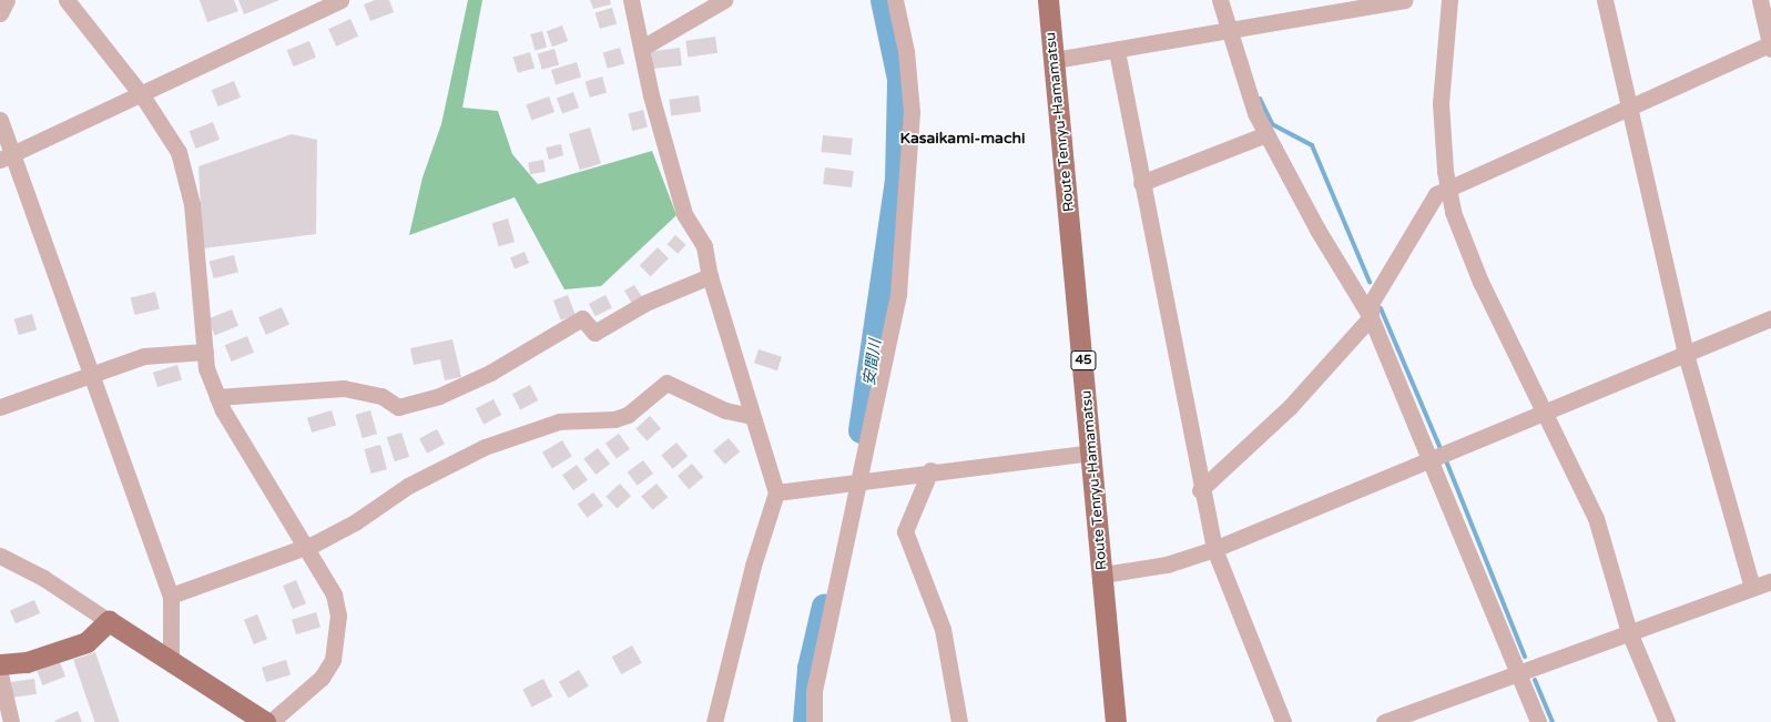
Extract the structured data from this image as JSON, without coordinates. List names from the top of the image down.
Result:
{
  "streets": {
    "main road": ["Route Tenryu-Hamamatsu", "45"]
  },
  "districts": ["Kasaikami-machi"],
  "water": ["安間川"]
}
